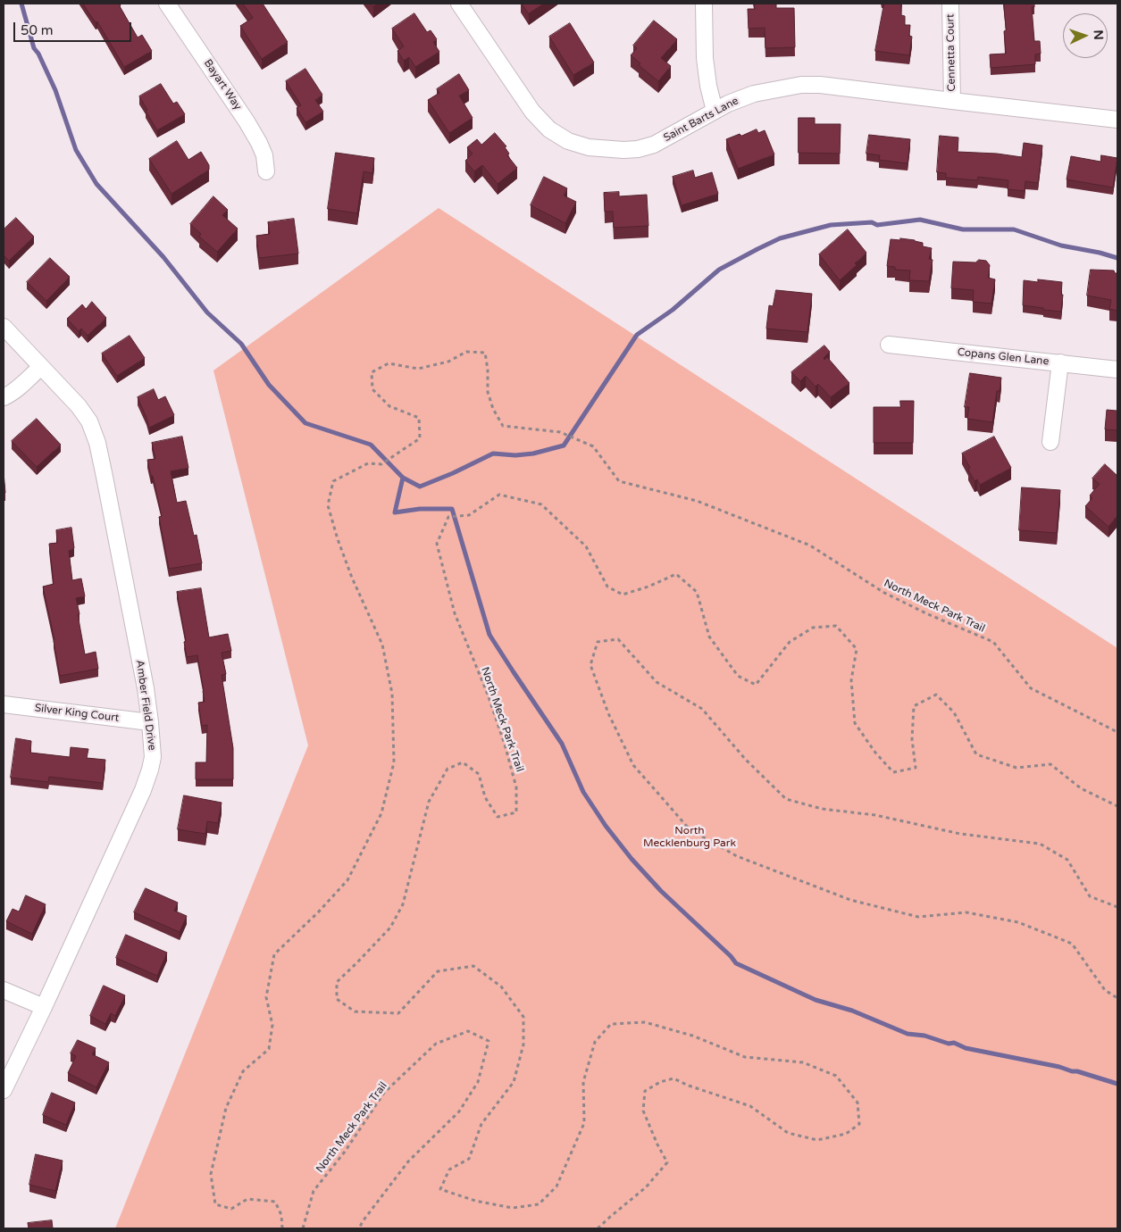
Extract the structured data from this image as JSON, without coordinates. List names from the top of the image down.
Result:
{
  "streets": {
    "street": [
      "Cennetta Court",
      "Bayart Way",
      "Saint Barts Lane",
      "Copans Glen Lane",
      "Amber Field Drive",
      "Silver King Court"
    ],
    "path": ["North Meck Park Trail"]
  },
  "crossings": [
    ["Cennetta Court", "Saint Barts Lane"],
    ["Amber Field Drive", "Silver King Court"]
  ],
  "parks": ["North Mecklenburg Park"],
  "scale_bar": "50 m",
  "north": "right"
}
